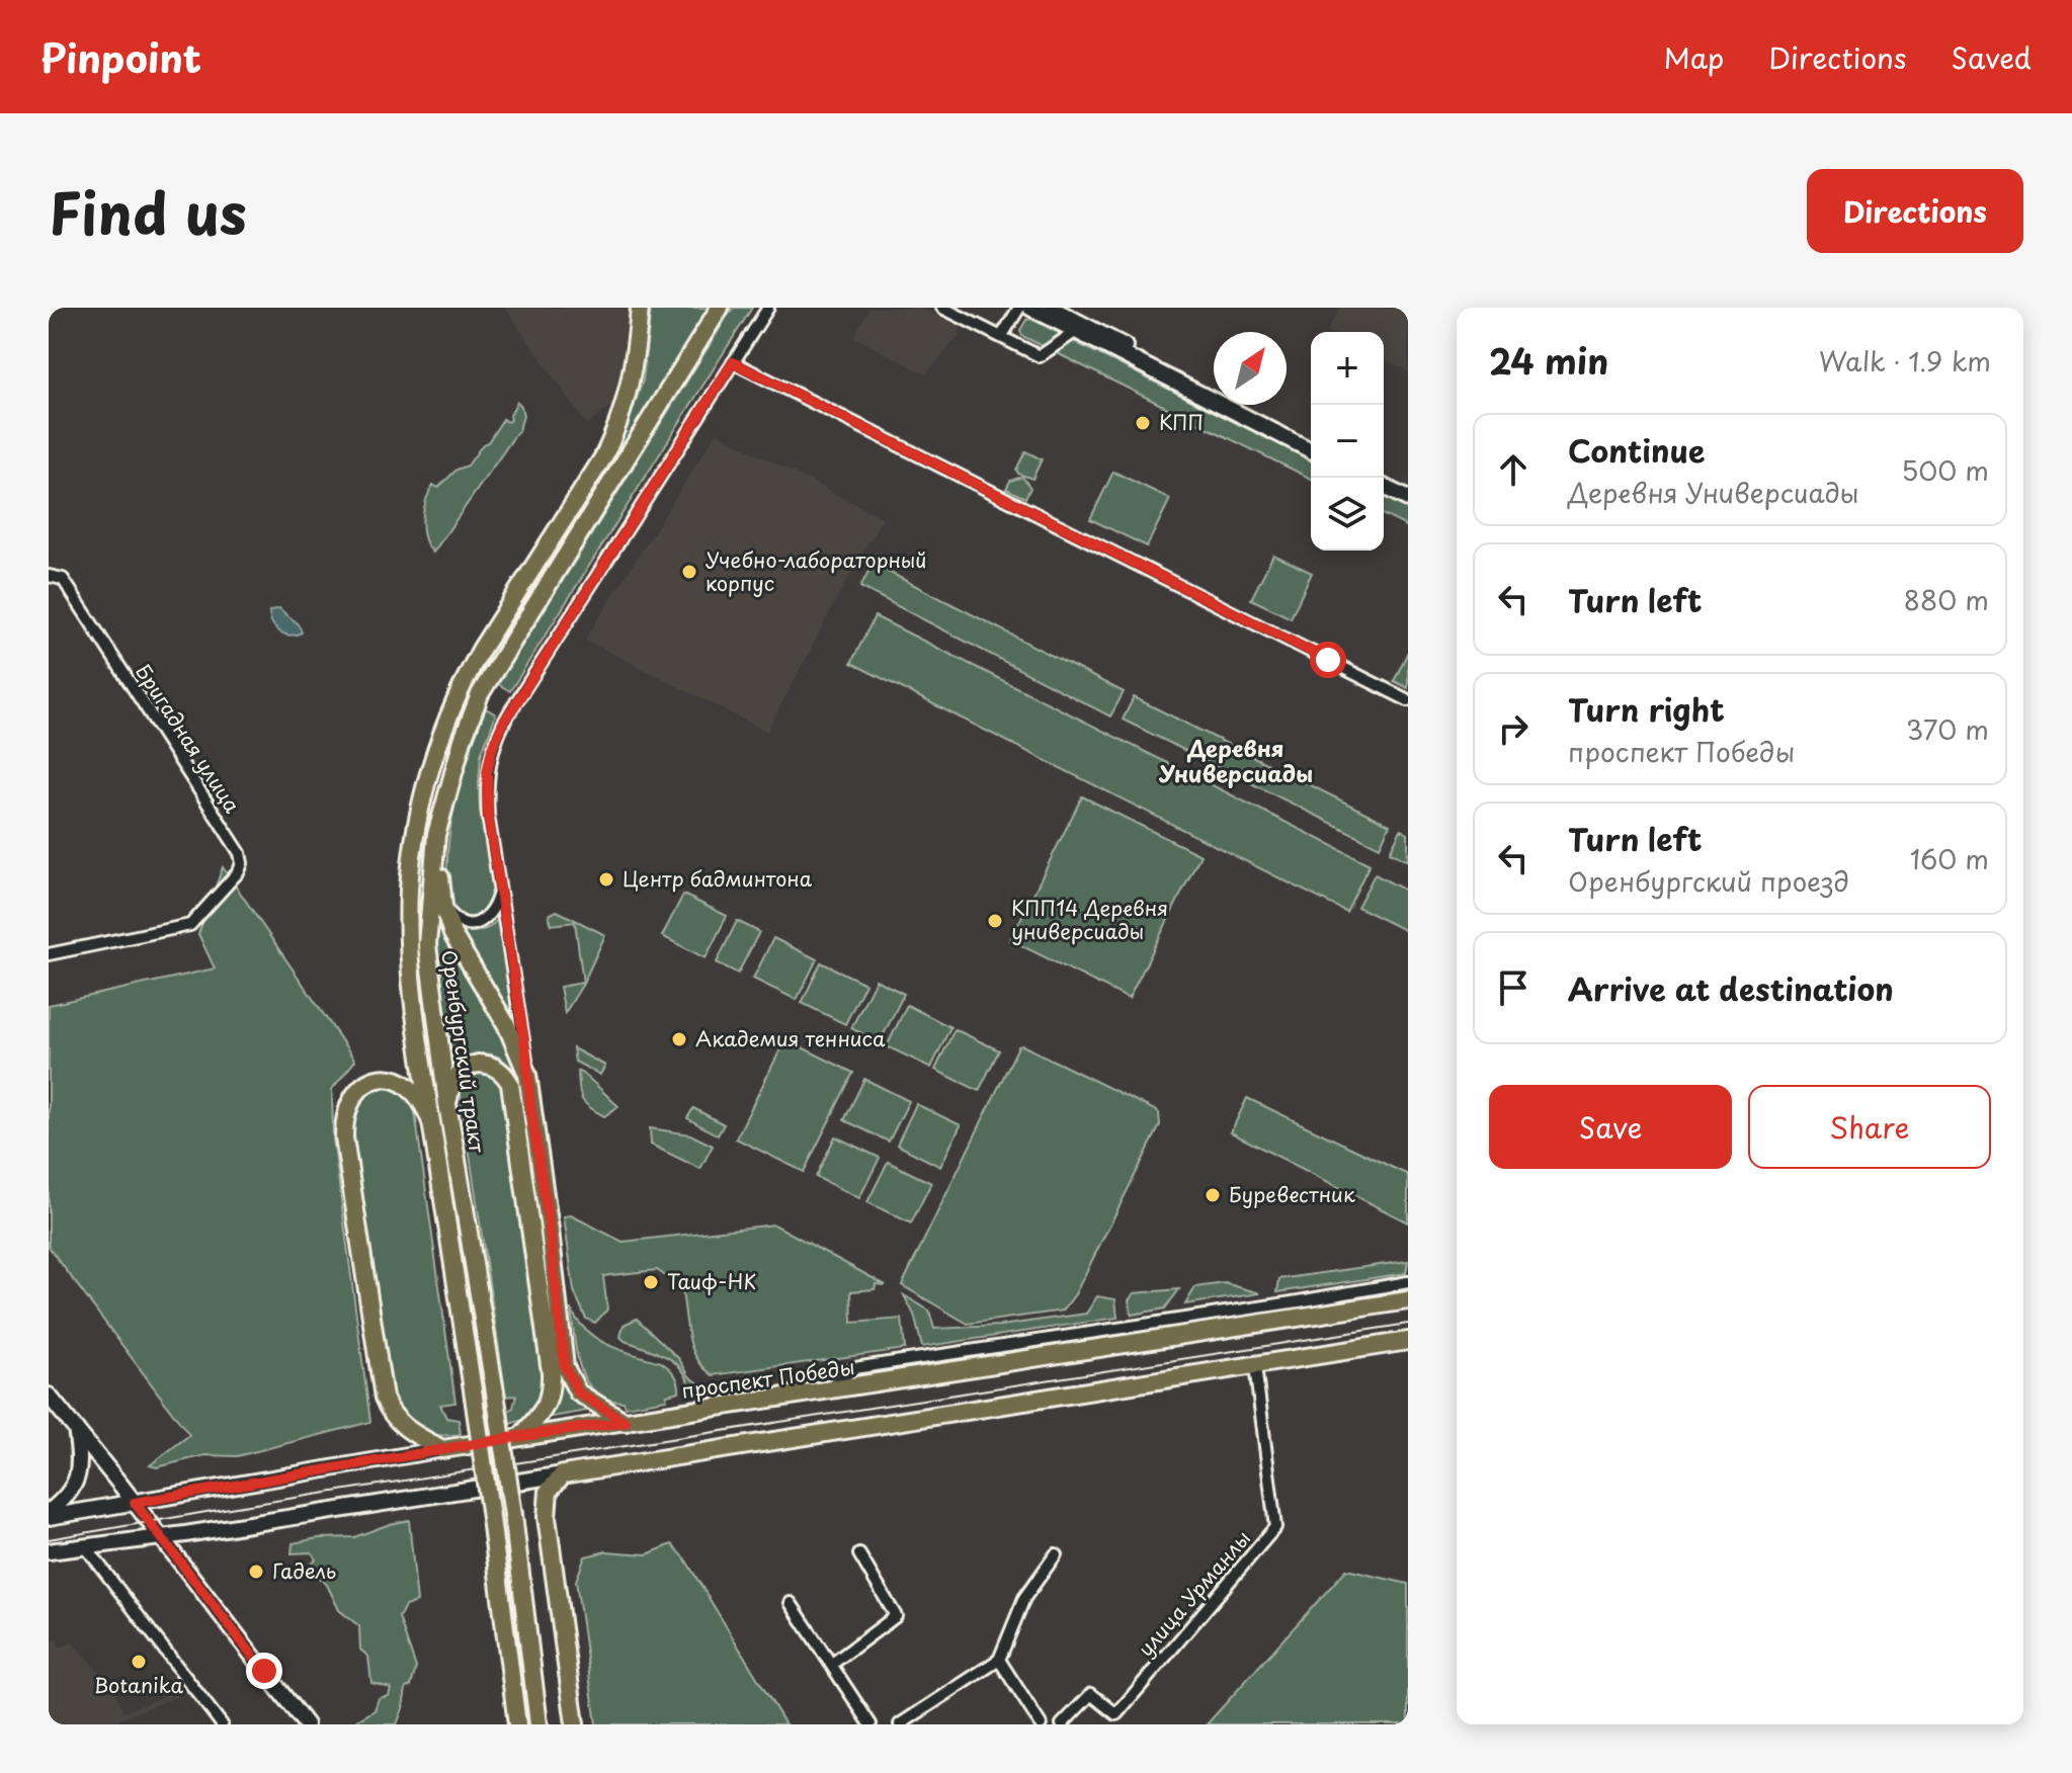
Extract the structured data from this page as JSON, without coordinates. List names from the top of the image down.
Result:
{
  "streets": {
    "main road": ["Оренбургский тракт", "проспект Победы"],
    "street": ["Бригадная улица", "улица Урманлы"]
  },
  "districts": ["Деревня Универсиады"],
  "places": [
    "КПП",
    "Учебно-лабораторный корпус",
    "Центр бадминтона",
    "КПП14 Деревня универсиады",
    "Академия тенниса",
    "Буревестник",
    "Таиф-НК",
    "Гадель",
    "Botanika"
  ],
  "north": "top right",
  "page": {
    "header": "Pinpoint",
    "nav": ["Map", "Directions", "Saved"],
    "title": "Find us",
    "buttons": [
      "Directions",
      ["Save", "Share"]
    ],
    "heading": ["24 min", "Walk · 1.9 km"],
    "map_buttons": ["+", "−"],
    "list": [
      ["Continue", "Деревня Универсиады", "500 m"],
      ["Turn left", "880 m"],
      ["Turn right", "проспект Победы", "370 m"],
      ["Turn left", "Оренбургский проезд", "160 m"],
      "Arrive at destination"
    ]
  }
}
